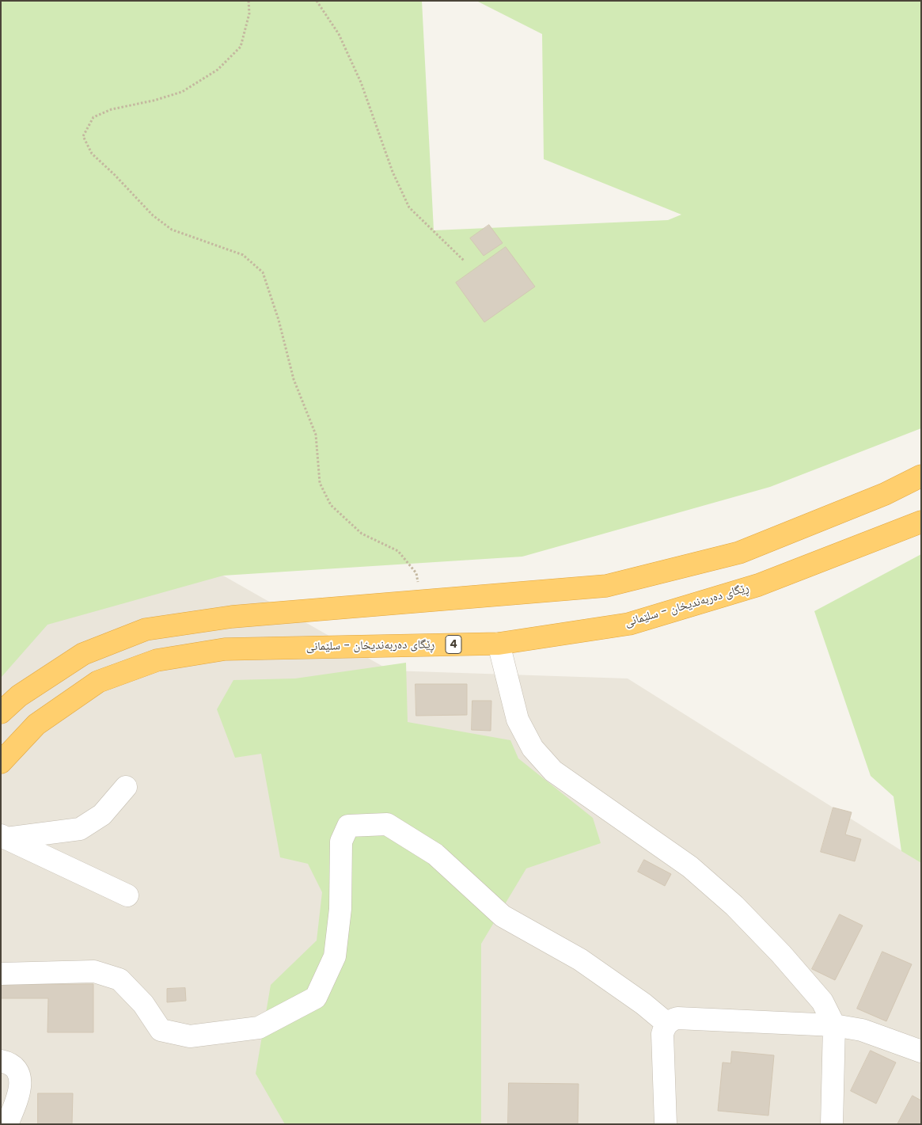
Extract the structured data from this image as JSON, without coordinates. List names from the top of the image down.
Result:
{
  "streets": {
    "highway": ["ڕێگای دەربەندیخان - سلێمانی", "4"]
  }
}
